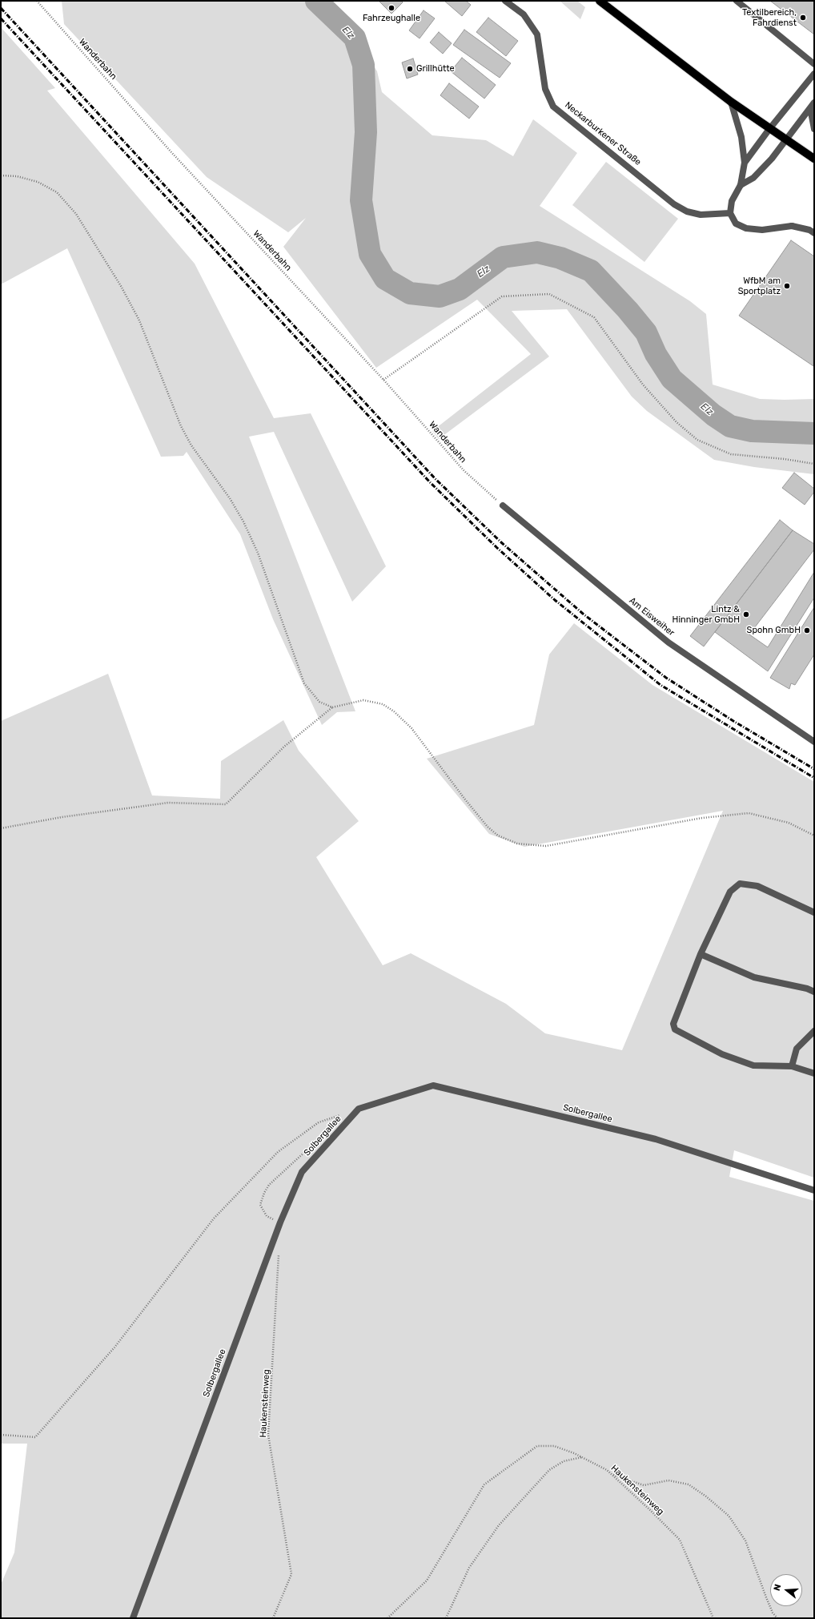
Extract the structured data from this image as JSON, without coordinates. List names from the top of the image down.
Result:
{
  "streets": {
    "street": ["Neckarburkener Straße", "Am Eisweiher", "Solbergallee"],
    "path": ["Wanderbahn", "Haukensteinweg"]
  },
  "crossings": [
    ["Wanderbahn", "Am Eisweiher"]
  ],
  "water": ["Elz"],
  "places": [
    "Fahrzeughalle",
    "Textilbereich, Fahrdienst",
    "Grillhütte",
    "WfbM am Sportplatz",
    "Lintz & Hinninger GmbH",
    "Spohn GmbH"
  ],
  "north": "left"
}
